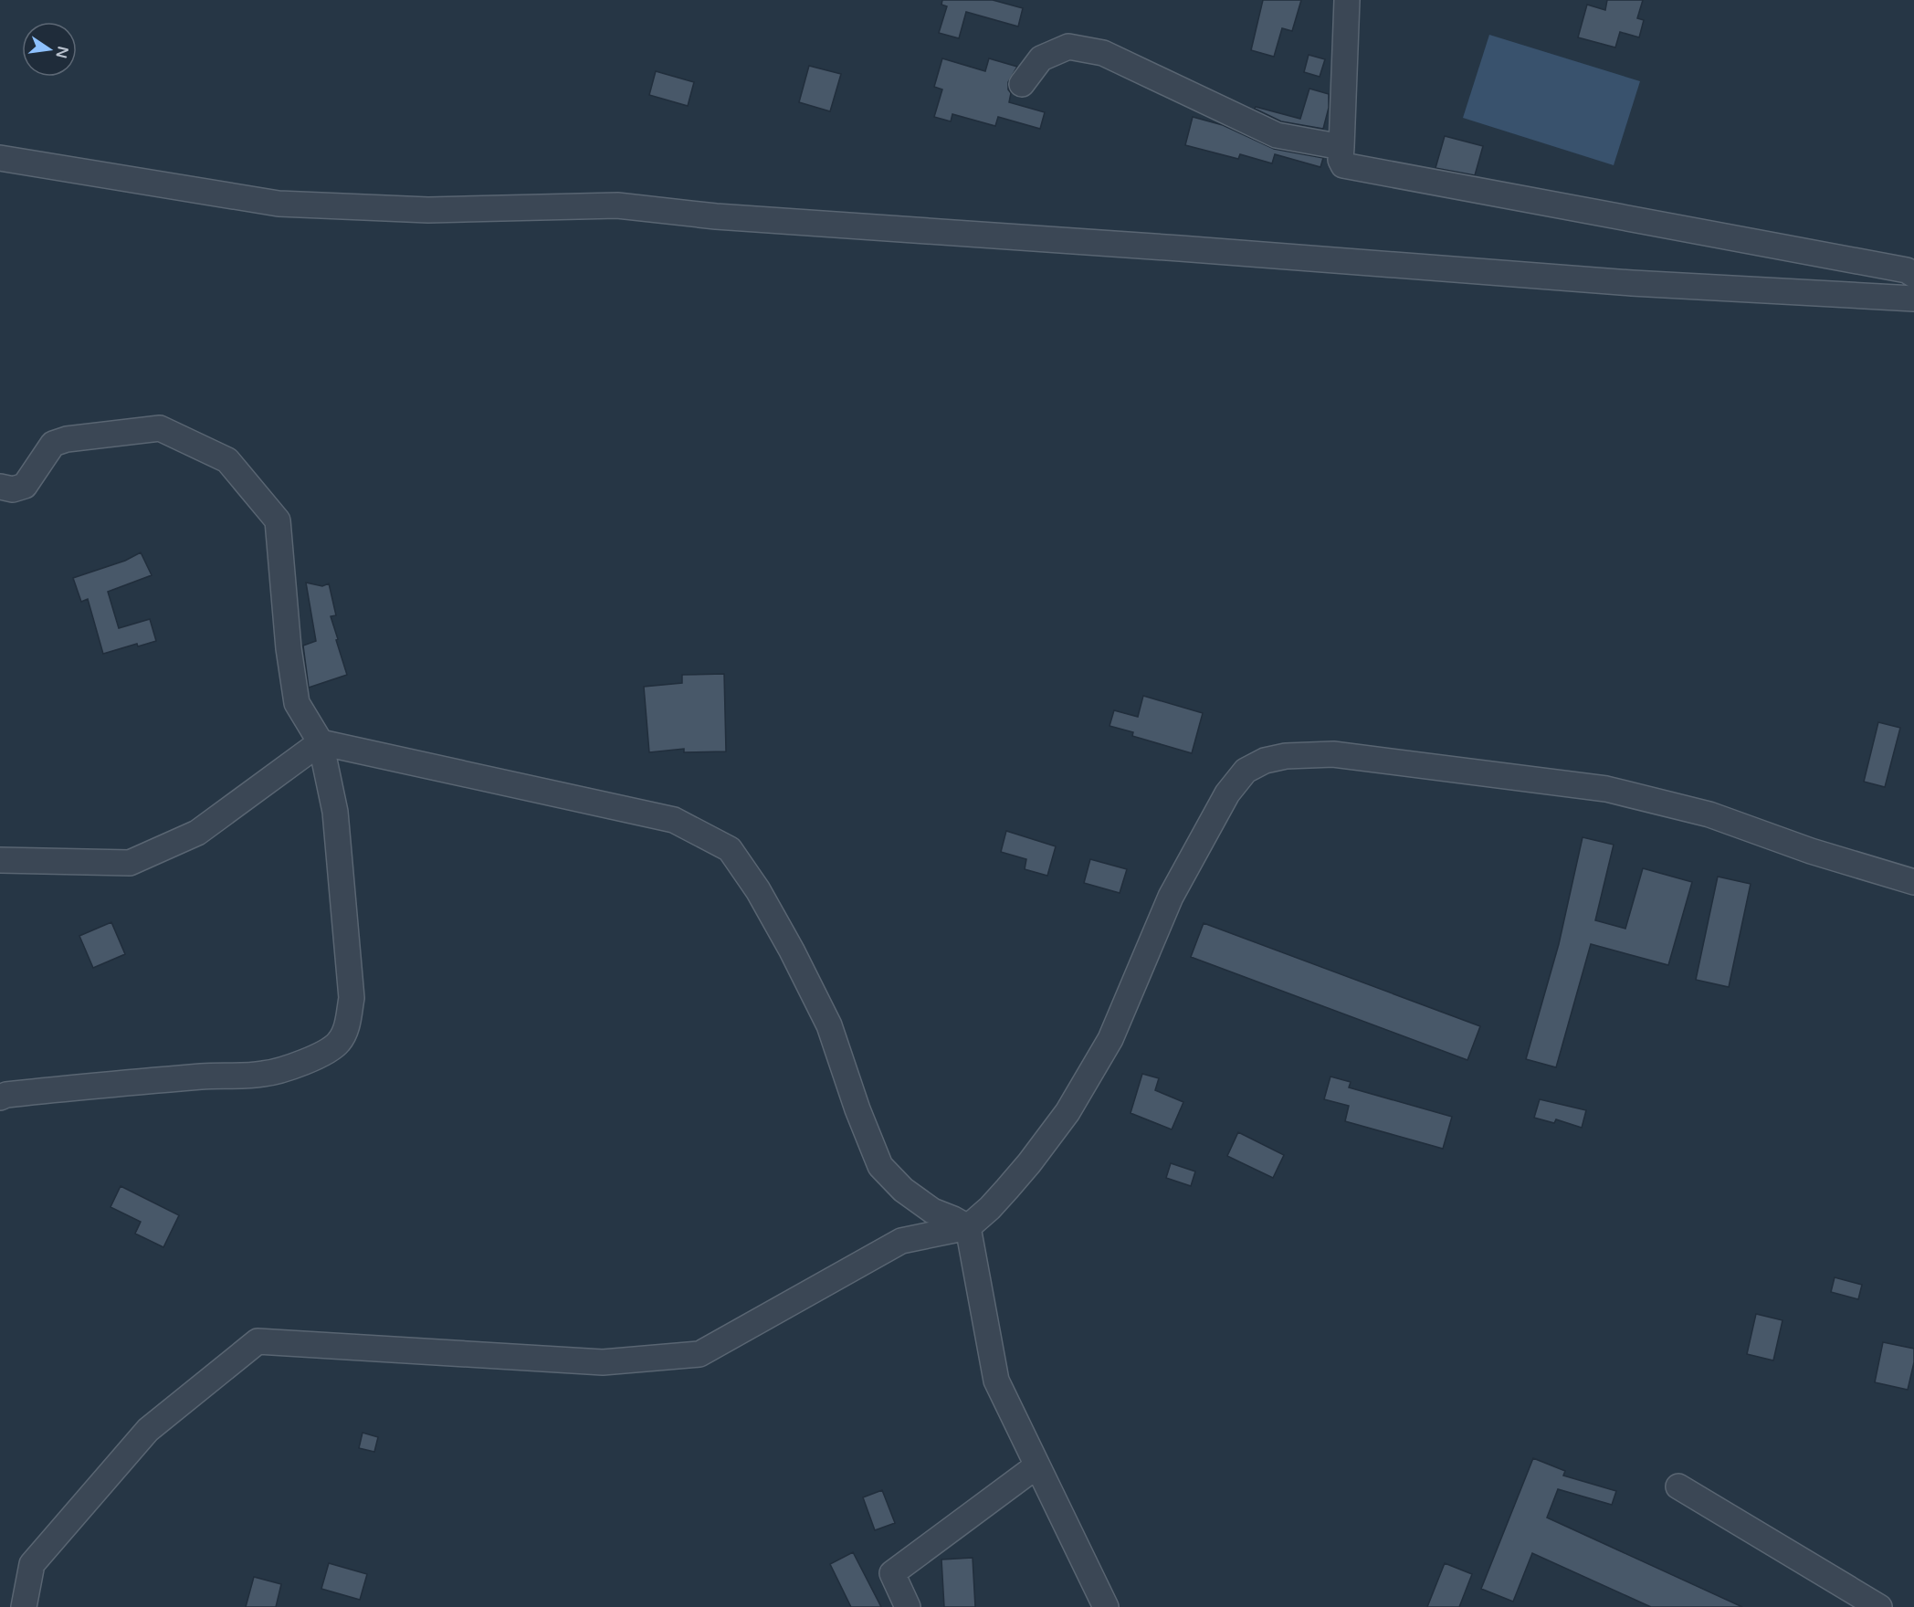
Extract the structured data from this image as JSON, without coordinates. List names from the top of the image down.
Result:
{
  "north": "right"
}
